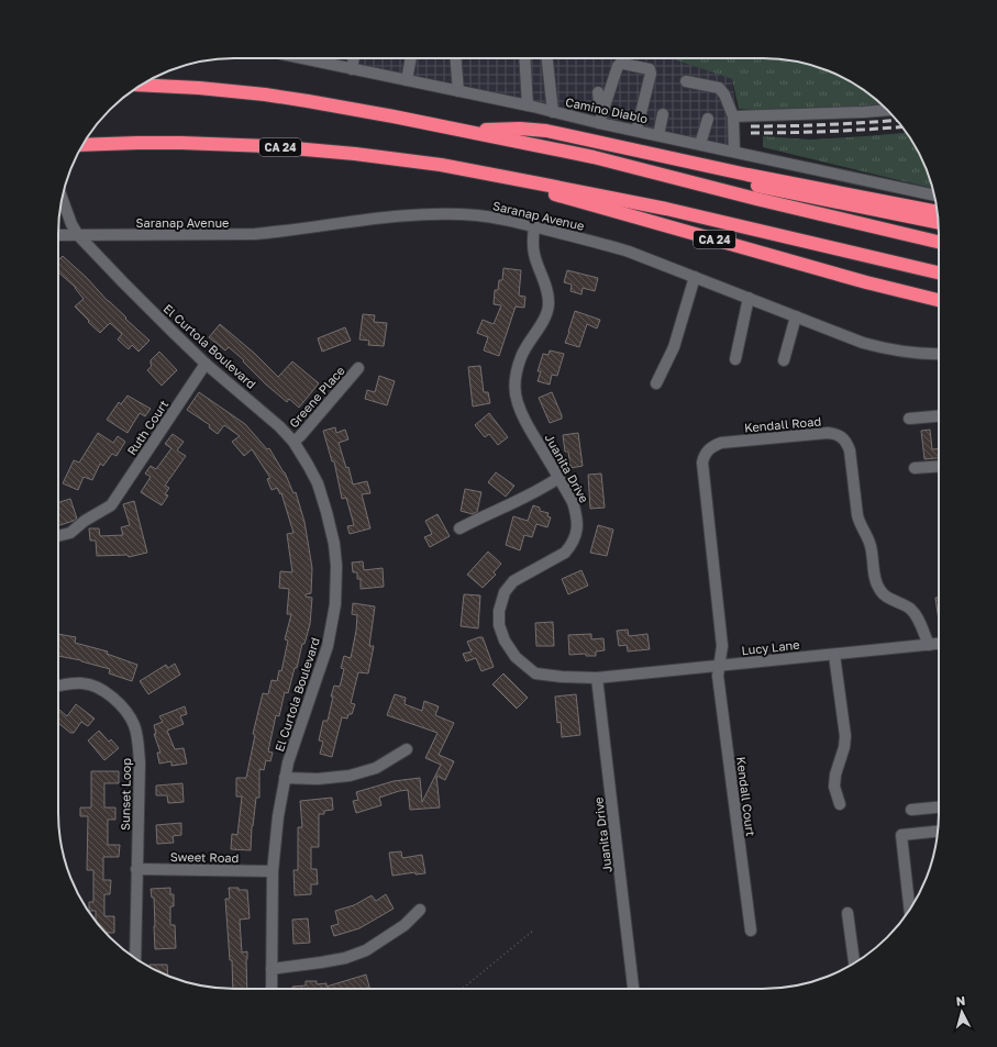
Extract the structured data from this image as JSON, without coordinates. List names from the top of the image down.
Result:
{
  "streets": {
    "highway": ["CA 24"],
    "street": [
      "Camino Diablo",
      "Saranap Avenue",
      "El Curtola Boulevard",
      "Greene Place",
      "Kendall Road",
      "Ruth Court",
      "Juanita Drive",
      "Lucy Lane",
      "Sunset Loop",
      "Kendall Court",
      "Sweet Road"
    ]
  },
  "crossings": [
    ["Saranap Avenue", "El Curtola Boulevard"],
    ["Saranap Avenue", "Juanita Drive"],
    ["El Curtola Boulevard", "Greene Place"],
    ["El Curtola Boulevard", "Ruth Court"],
    ["El Curtola Boulevard", "Sweet Road"],
    ["Kendall Road", "Lucy Lane"],
    ["Kendall Road", "Kendall Court"],
    ["Juanita Drive", "Lucy Lane"],
    ["Lucy Lane", "Kendall Court"],
    ["Sunset Loop", "Sweet Road"]
  ],
  "north": "top"
}
